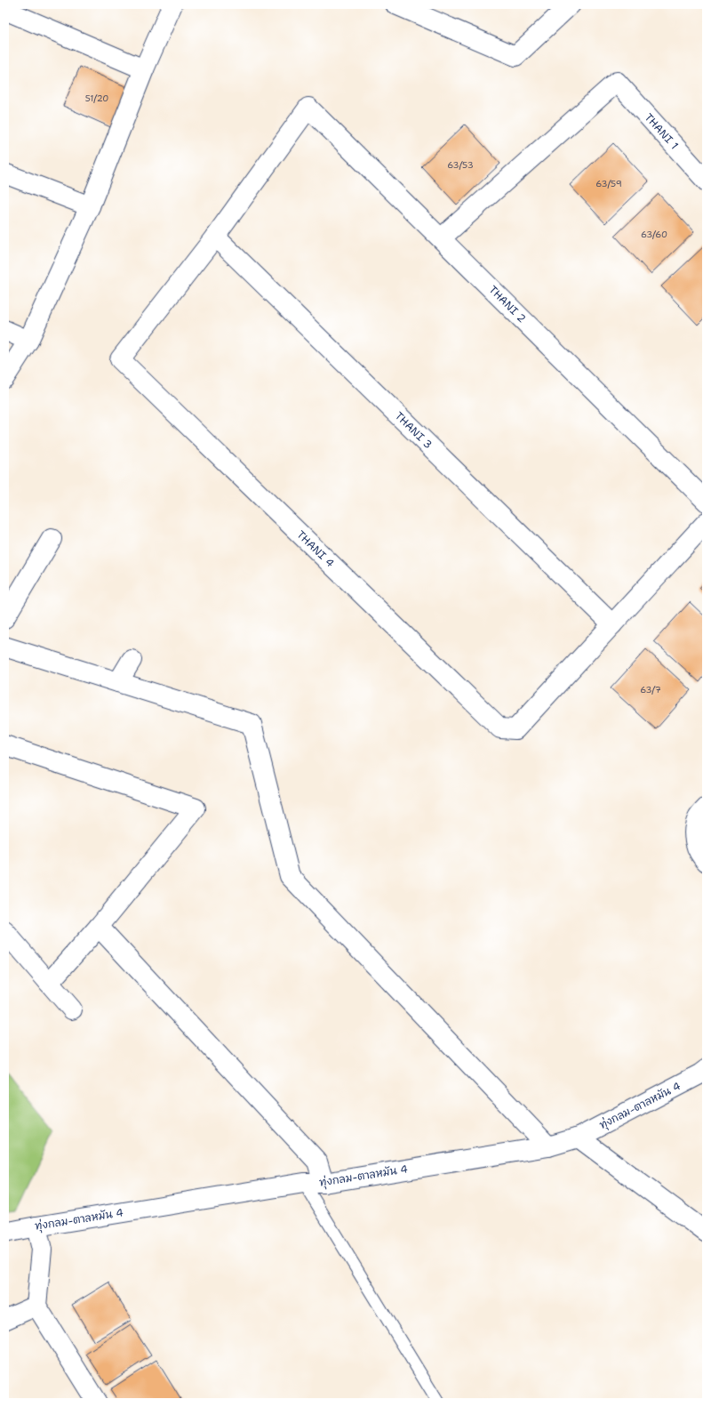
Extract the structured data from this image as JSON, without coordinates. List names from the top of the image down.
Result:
{
  "streets": {
    "street": [
      "THANI 1",
      "THANI 2",
      "THANI 3",
      "THANI 4",
      "ทุ่งกลม-ตาลหมัน 4"
    ]
  },
  "crossings": [
    ["THANI 1", "THANI 2"],
    ["THANI 2", "THANI 3"],
    ["THANI 2", "THANI 4"],
    ["THANI 3", "THANI 4"]
  ],
  "house_numbers": [
    "51/20",
    "63/53",
    "63/59",
    "63/60",
    "63/7"
  ]
}
